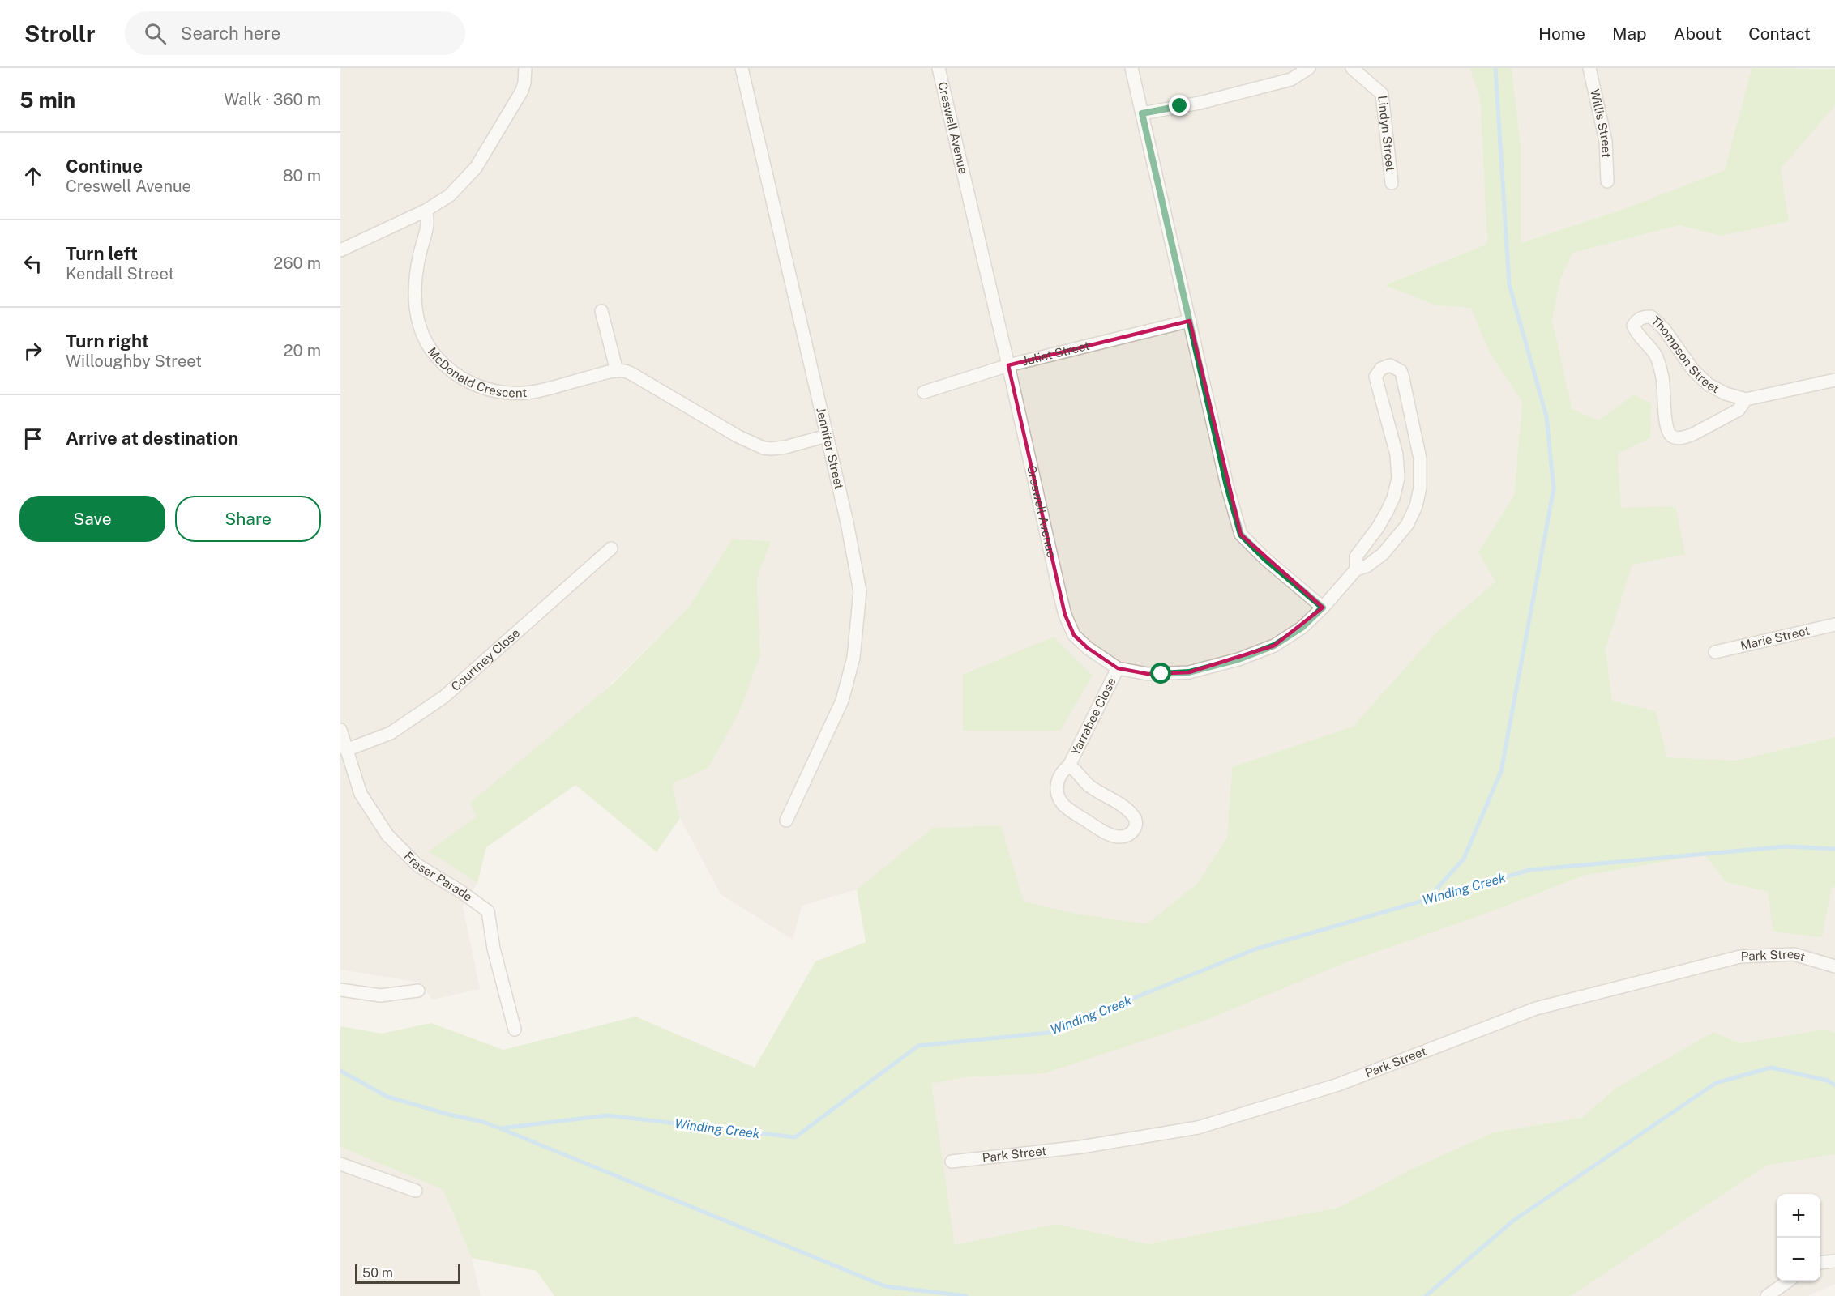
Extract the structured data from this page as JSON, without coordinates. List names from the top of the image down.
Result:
{
  "streets": {
    "street": [
      "Willis Street",
      "Creswell Avenue",
      "Lindyn Street",
      "Juliet Street",
      "Thompson Street",
      "McDonald Crescent",
      "Jennifer Street",
      "Marie Street",
      "Courtney Close",
      "Yarrabee Close",
      "Fraser Parade",
      "Park Street"
    ]
  },
  "crossings": [
    ["Creswell Avenue", "Juliet Street"],
    ["Creswell Avenue", "Yarrabee Close"],
    ["Courtney Close", "Fraser Parade"]
  ],
  "water": ["Winding Creek"],
  "scale_bar": "50 m",
  "page": {
    "header": "Strollr",
    "search": "Search here",
    "nav": [
      "Home",
      "Map",
      "About",
      "Contact"
    ],
    "heading": ["5 min", "Walk · 360 m"],
    "list": [
      ["Continue", "Creswell Avenue", "80 m"],
      ["Turn left", "Kendall Street", "260 m"],
      ["Turn right", "Willoughby Street", "20 m"],
      "Arrive at destination"
    ],
    "buttons": ["Save", "Share"],
    "map_buttons": ["+", "−"],
    "scale": "50 m"
  }
}
